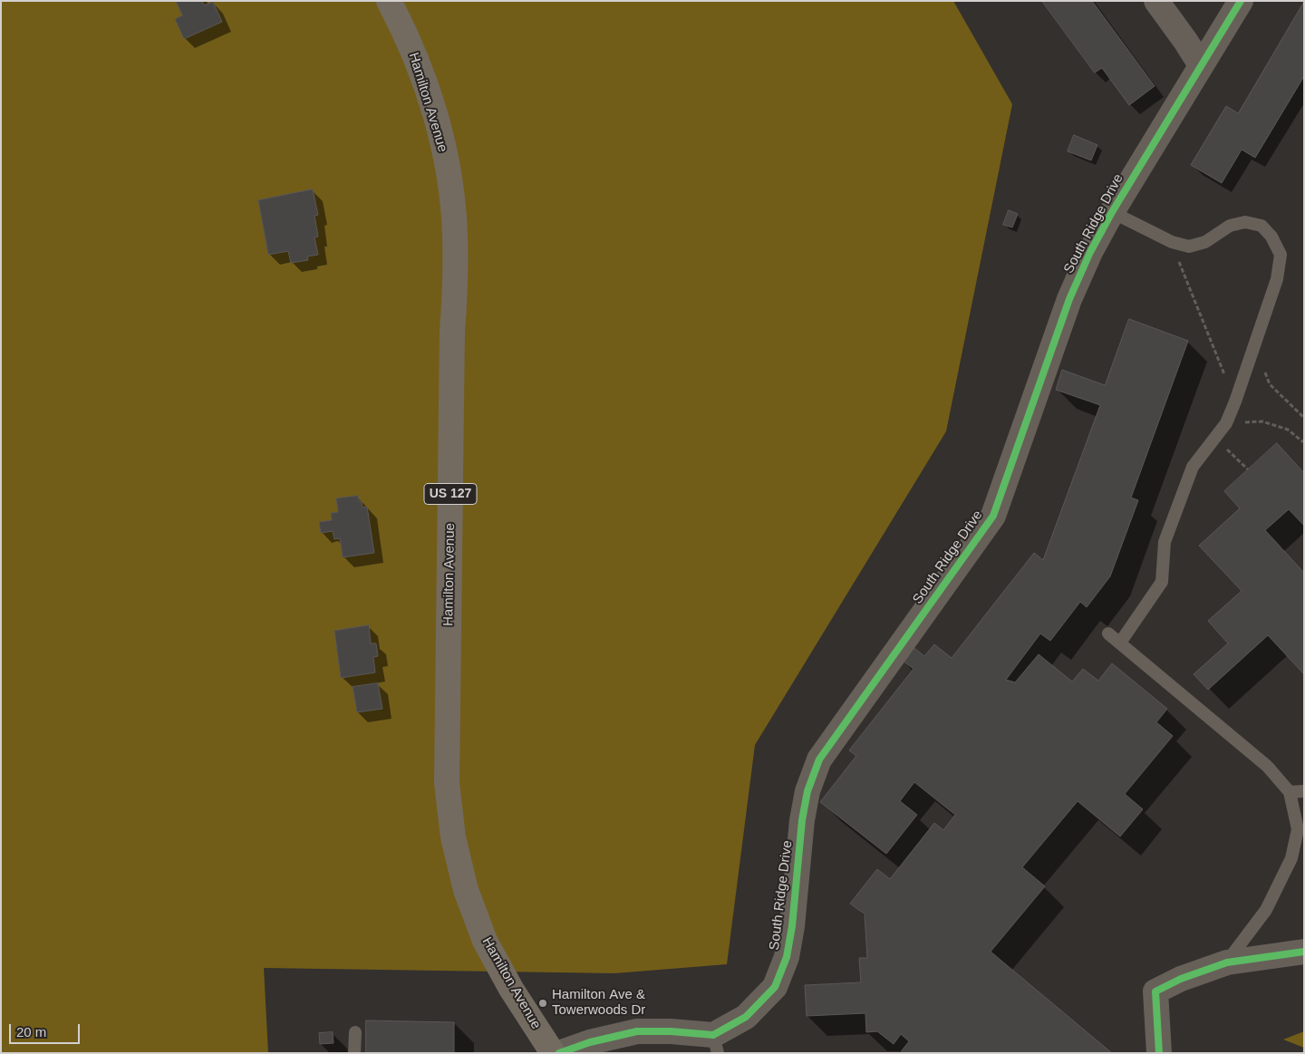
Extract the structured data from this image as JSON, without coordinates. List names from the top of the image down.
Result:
{
  "streets": {
    "main road": ["Hamilton Avenue", "US 127"],
    "street": ["South Ridge Drive"]
  },
  "places": ["Hamilton Ave & Towerwoods Dr"],
  "scale_bar": "20 m"
}
